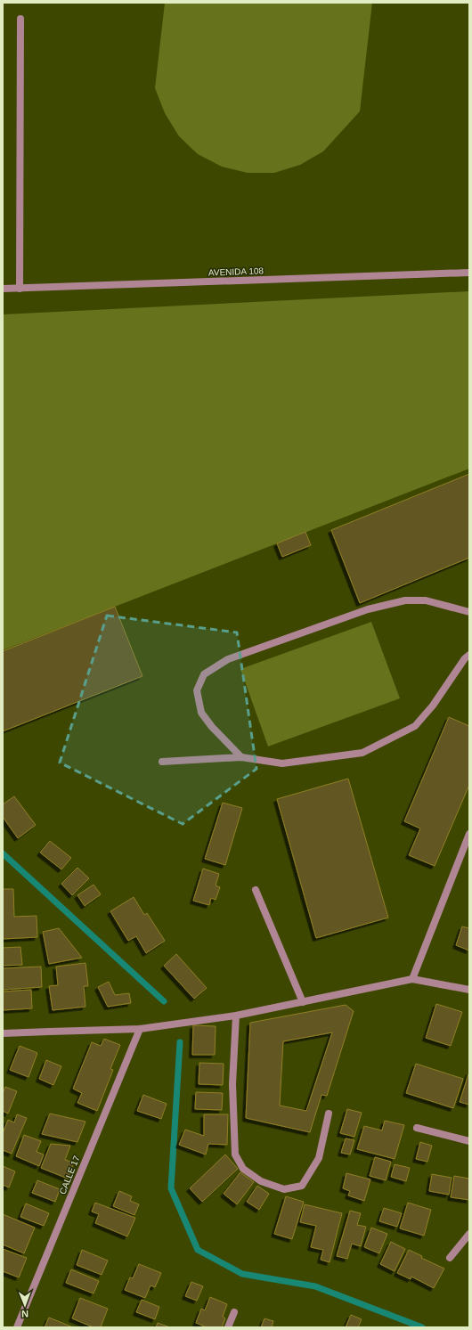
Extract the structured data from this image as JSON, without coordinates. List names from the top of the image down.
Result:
{
  "streets": {
    "street": ["AVENIDA 108", "CALLE 17"]
  },
  "north": "bottom"
}
